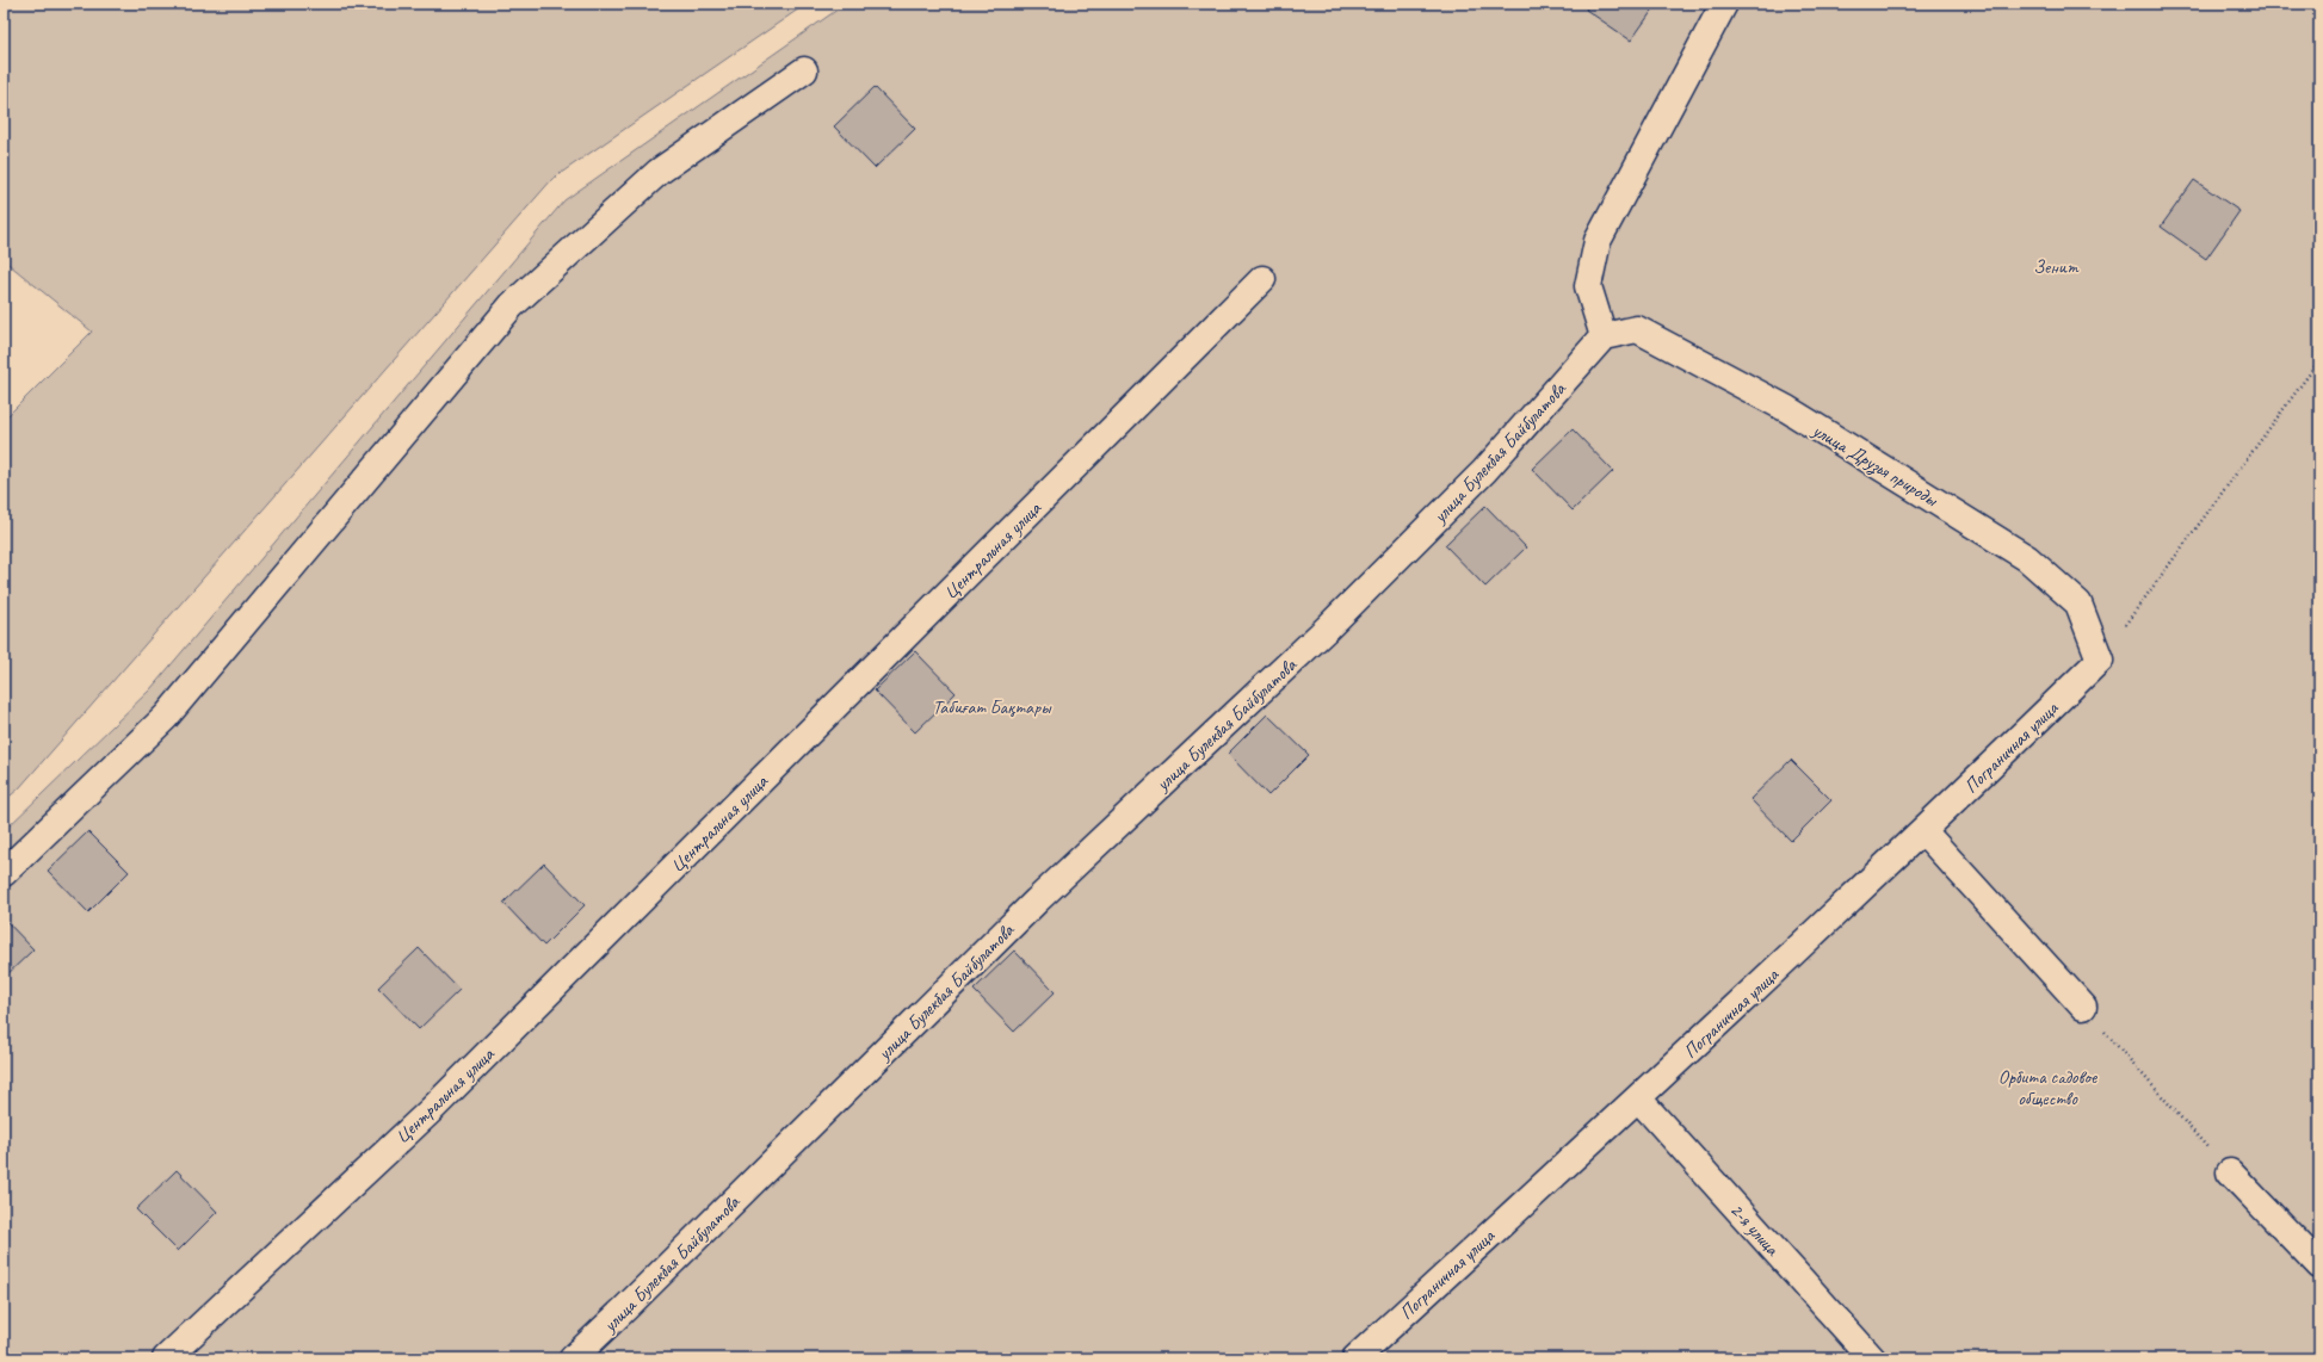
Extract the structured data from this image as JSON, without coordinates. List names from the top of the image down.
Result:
{
  "streets": {
    "street": [
      "улица Булекбая Байбулатова",
      "улица Друзья природы",
      "Центральная улица",
      "Пограничная улица",
      "2-я улица"
    ]
  },
  "crossings": [
    ["улица Булекбая Байбулатова", "улица Друзья природы"],
    ["улица Друзья природы", "Пограничная улица"],
    ["Пограничная улица", "2-я улица"]
  ],
  "parks": ["Зенит", "Табиғат Бақтары", "Орбита садовое общество"]
}
